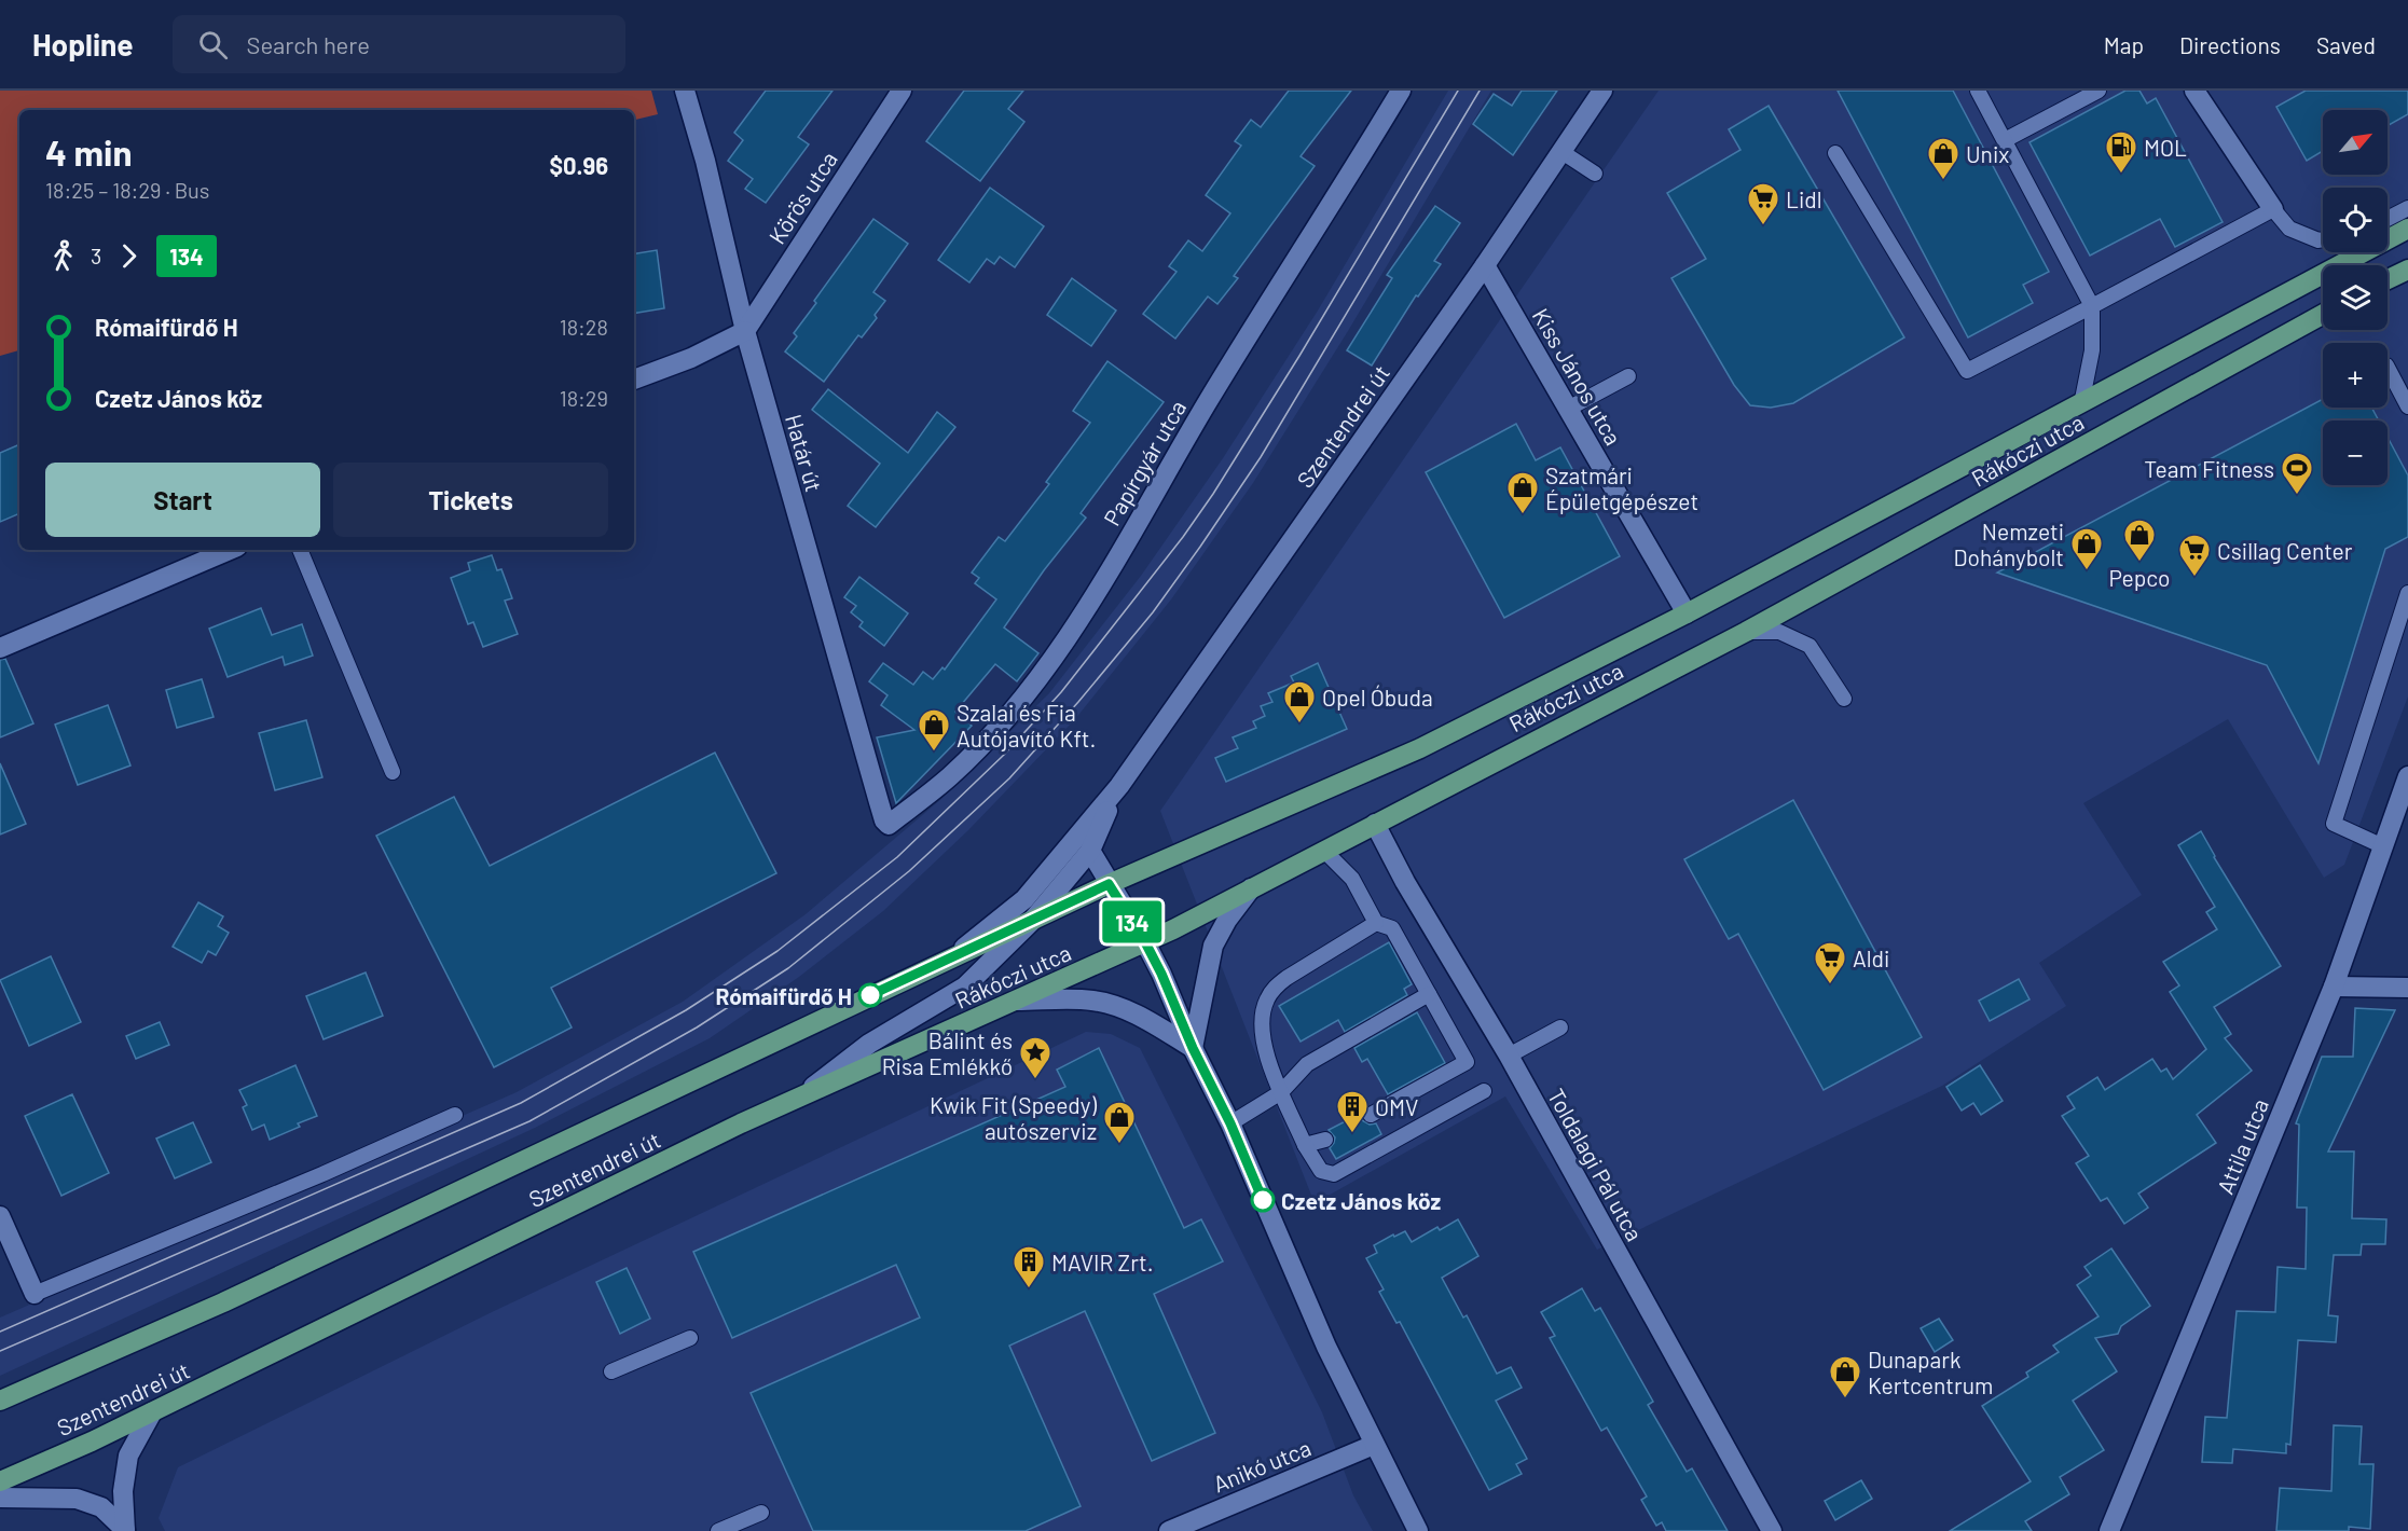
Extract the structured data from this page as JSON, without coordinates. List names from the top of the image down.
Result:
{
  "streets": {
    "main road": ["Szentendrei út", "Rákóczi utca"],
    "street": [
      "Körös utca",
      "Kiss János utca",
      "Határ út",
      "Papírgyár utca",
      "Attila utca",
      "Toldalagi Pál utca",
      "Anikó utca"
    ]
  },
  "crossings": [
    ["Körös utca", "Határ út"],
    ["Kiss János utca", "Szentendrei út"],
    ["Kiss János utca", "Rákóczi utca"],
    ["Szentendrei út", "Rákóczi utca"],
    ["Rákóczi utca", "Toldalagi Pál utca"],
    ["Határ út", "Papírgyár utca"]
  ],
  "places": {
    "fuel station": ["MOL"],
    "shop": [
      "Unix",
      "Szatmári Épületgépészet",
      "Pepco",
      "Nemzeti Dohánybolt",
      "Opel Óbuda",
      "Szalai és Fia Autójavító Kft.",
      "Kwik Fit (Speedy) autószerviz",
      "Dunapark Kertcentrum"
    ],
    "supermarket": ["Lidl", "Csillag Center", "Aldi"],
    "sports": ["Team Fitness"],
    "other": ["Rómaifürdő H", "Czetz János köz"],
    "place": ["Bálint és Risa Emlékkő"],
    "building": ["OMV", "MAVIR Zrt."]
  },
  "lines": ["bus line 134"],
  "north": "top right",
  "page": {
    "header": "Hopline",
    "search": "Search here",
    "nav": ["Map", "Directions", "Saved"],
    "on_map": "134",
    "map_buttons": ["+", "−"],
    "heading": ["4 min", "18:25 – 18:29 · Bus", "$0.96"],
    "legs": ["3", "134"],
    "list": [
      {
        "name": "Rómaifürdő H",
        "value": "18:28"
      },
      {
        "name": "Czetz János köz",
        "value": "18:29"
      }
    ],
    "buttons": ["Start", "Tickets"]
  }
}
